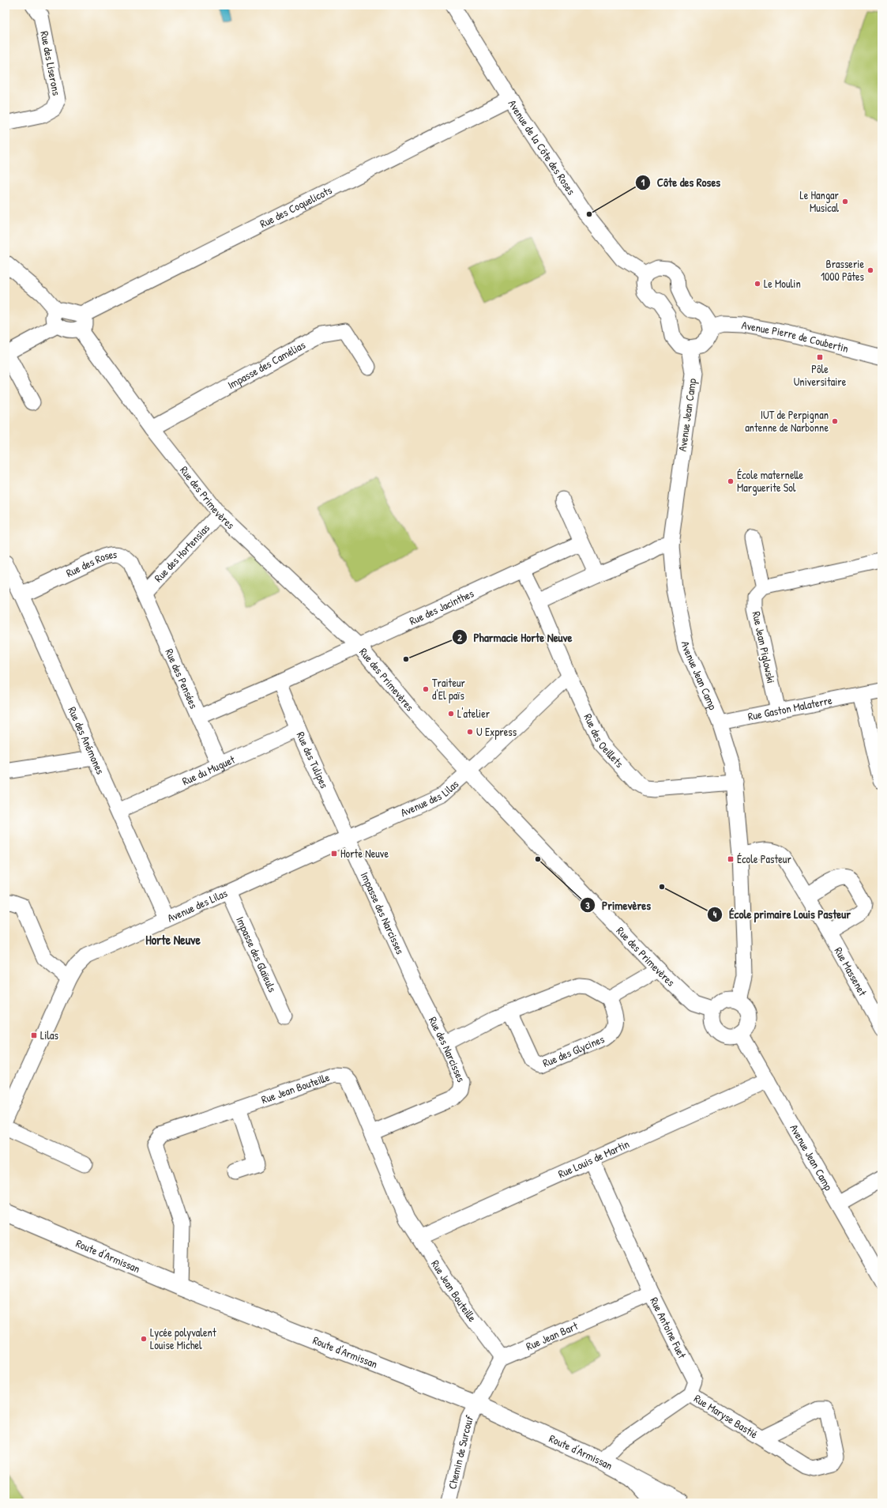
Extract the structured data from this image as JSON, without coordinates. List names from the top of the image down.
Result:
{
  "streets": {
    "street": [
      "Rue des Liserons",
      "Avenue de la Côte des Roses",
      "Rue des Coquelicots",
      "Avenue Pierre de Coubertin",
      "Impasse des Camélias",
      "Avenue Jean Camp",
      "Rue des Primevères",
      "Rue des Hortensias",
      "Rue des Roses",
      "Rue des Jacinthes",
      "Rue Jean Piglowski",
      "Rue des Pensées",
      "Rue Gaston Malaterre",
      "Rue des Oeillets",
      "Rue des Anémones",
      "Rue des Tulipes",
      "Rue du Muguet",
      "Avenue des Lilas",
      "Impasse des Narcisses",
      "Impasse des Glaïeuls",
      "Rue Massenet",
      "Rue des Narcisses",
      "Rue des Glycines",
      "Rue Jean Bouteille",
      "Rue Louis de Martin",
      "Route d'Armissan",
      "Rue Antoine Fuet",
      "Rue Jean Bart",
      "Rue Maryse Bastié",
      "Chemin de Surcouf"
    ]
  },
  "crossings": [
    ["Avenue de la Côte des Roses", "Rue des Coquelicots"],
    ["Impasse des Camélias", "Rue des Primevères"],
    ["Avenue Jean Camp", "Rue des Primevères"],
    ["Avenue Jean Camp", "Rue Gaston Malaterre"],
    ["Avenue Jean Camp", "Rue des Oeillets"],
    ["Avenue Jean Camp", "Rue Massenet"],
    ["Avenue Jean Camp", "Rue Louis de Martin"],
    ["Rue des Primevères", "Rue des Hortensias"],
    ["Rue des Primevères", "Rue des Jacinthes"],
    ["Rue des Primevères", "Avenue des Lilas"],
    ["Rue des Hortensias", "Rue des Roses"],
    ["Rue des Hortensias", "Rue des Pensées"],
    ["Rue des Roses", "Rue des Pensées"],
    ["Rue des Roses", "Rue des Anémones"],
    ["Rue des Jacinthes", "Rue des Pensées"],
    ["Rue des Jacinthes", "Rue des Oeillets"],
    ["Rue des Jacinthes", "Rue des Tulipes"],
    ["Rue Jean Piglowski", "Rue Gaston Malaterre"],
    ["Rue des Pensées", "Rue du Muguet"],
    ["Rue des Oeillets", "Avenue des Lilas"],
    ["Rue des Anémones", "Rue du Muguet"],
    ["Rue des Anémones", "Avenue des Lilas"],
    ["Rue des Tulipes", "Rue du Muguet"],
    ["Rue des Tulipes", "Avenue des Lilas"],
    ["Rue des Tulipes", "Impasse des Narcisses"],
    ["Avenue des Lilas", "Impasse des Narcisses"],
    ["Avenue des Lilas", "Impasse des Glaïeuls"],
    ["Impasse des Narcisses", "Rue des Narcisses"],
    ["Rue des Narcisses", "Rue Jean Bouteille"],
    ["Rue Jean Bouteille", "Rue Louis de Martin"],
    ["Rue Jean Bouteille", "Route d'Armissan"],
    ["Rue Jean Bouteille", "Rue Jean Bart"],
    ["Rue Louis de Martin", "Rue Antoine Fuet"],
    ["Route d'Armissan", "Chemin de Surcouf"],
    ["Rue Antoine Fuet", "Rue Jean Bart"],
    ["Rue Antoine Fuet", "Rue Maryse Bastié"]
  ],
  "districts": ["Horte Neuve"],
  "places": {
    "other": [
      "Le Hangar Musical",
      "Côte des Roses",
      "Brasserie 1000 Pâtes",
      "Le Moulin",
      "IUT de Perpignan antenne de Narbonne",
      "École maternelle Marguerite Sol",
      "Pharmacie Horte Neuve",
      "Traiteur d'El païs",
      "L'atelier",
      "U Express",
      "Primevères",
      "École primaire Louis Pasteur",
      "Lycée polyvalent Louise Michel"
    ],
    "transit": [
      "Pôle Universitaire",
      "Horte Neuve",
      "École Pasteur",
      "Lilas"
    ]
  }
}
